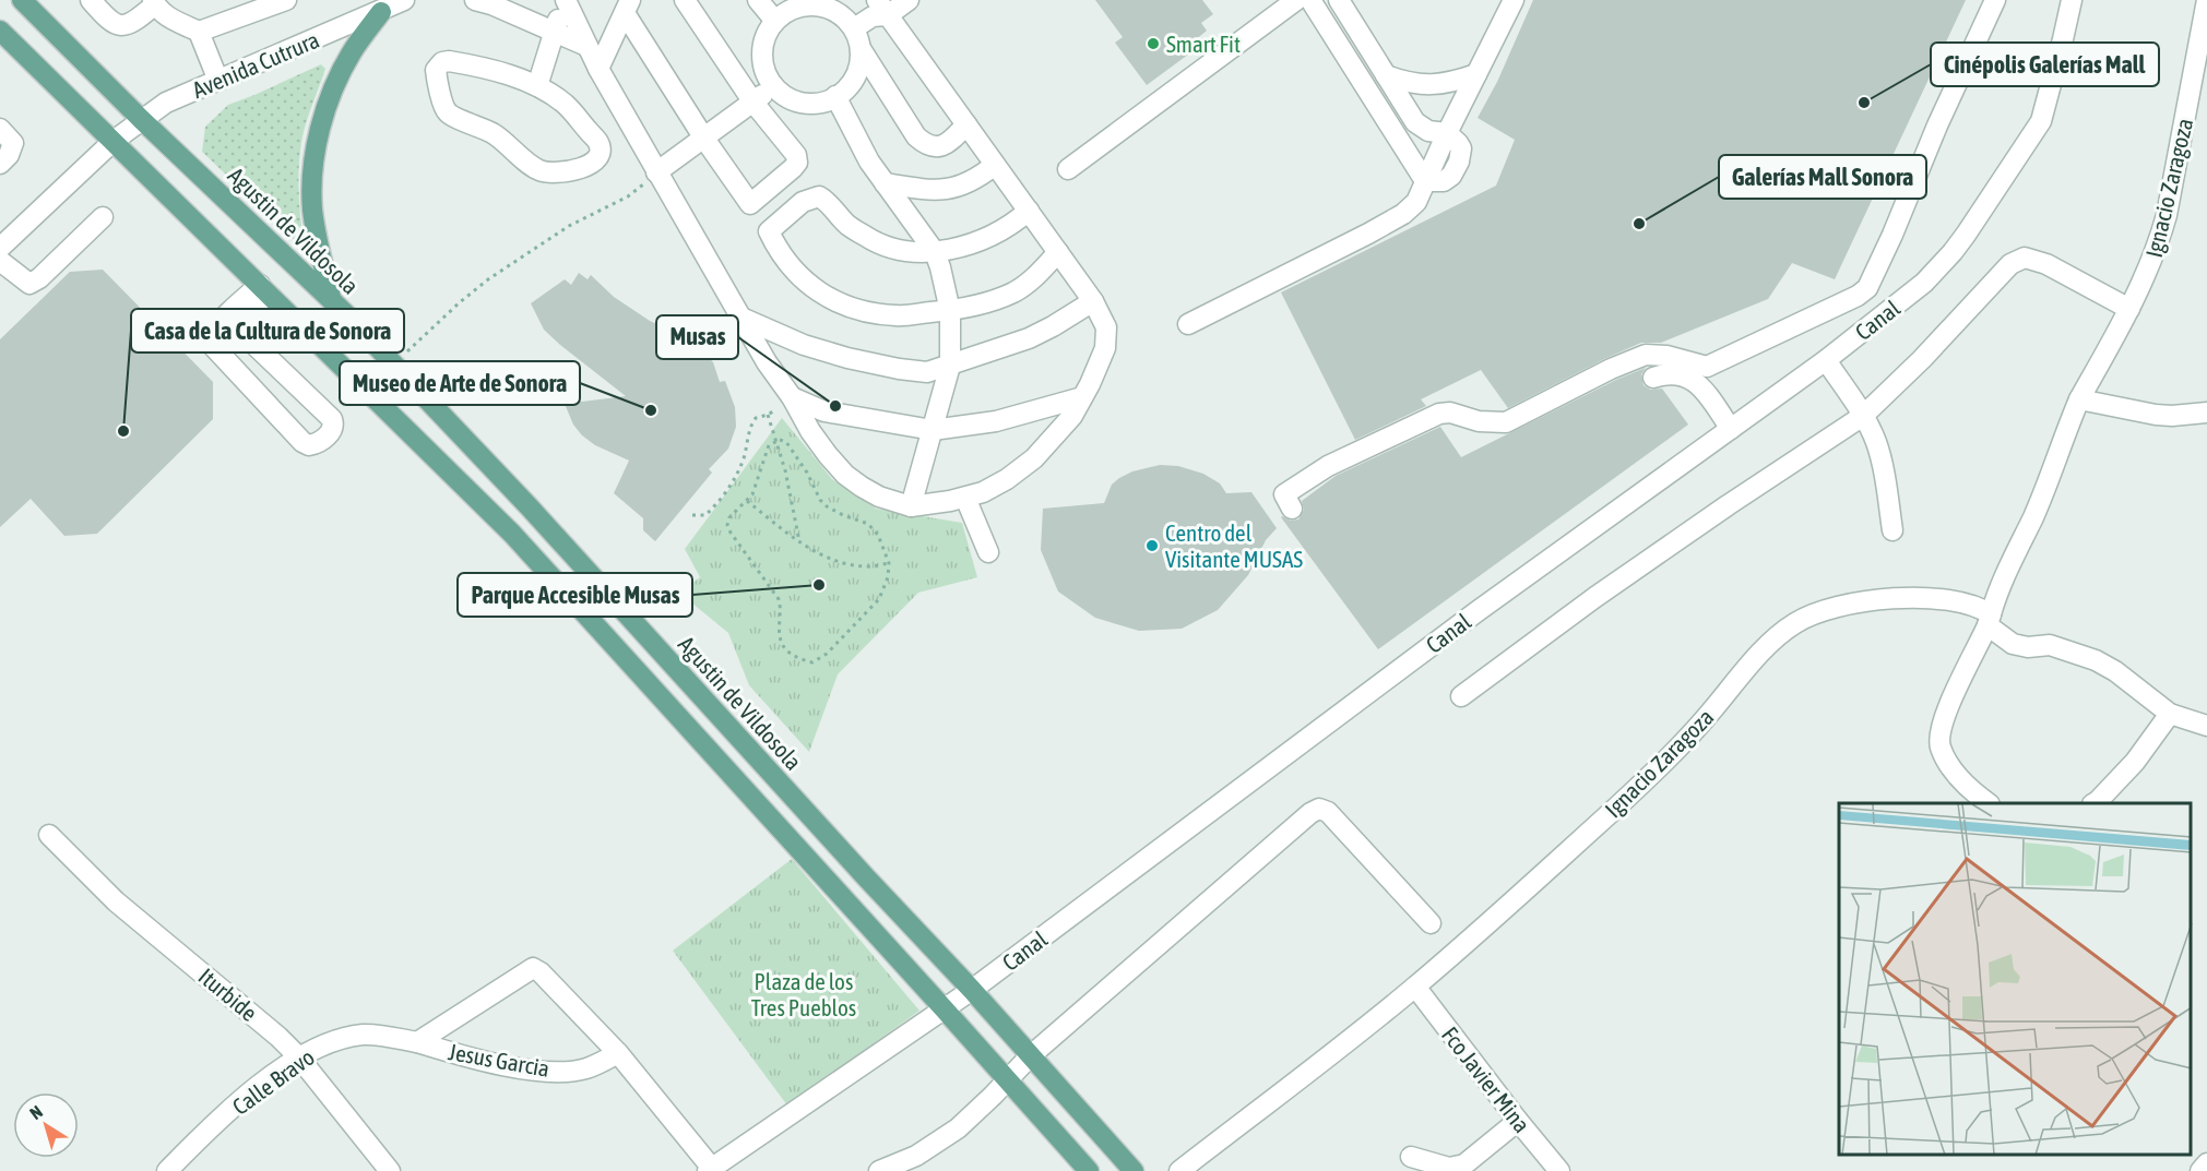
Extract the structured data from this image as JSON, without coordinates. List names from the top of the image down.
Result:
{
  "streets": {
    "main road": ["Agustin de Vildosola"],
    "street": [
      "Avenida Cutrura",
      "Ignacio Zaragoza",
      "Canal",
      "Iturbide",
      "Jesus Garcia",
      "Fco Javier Mina",
      "Calle Bravo"
    ]
  },
  "crossings": [
    ["Avenida Cutrura", "Agustin de Vildosola"],
    ["Ignacio Zaragoza", "Fco Javier Mina"],
    ["Agustin de Vildosola", "Canal"],
    ["Iturbide", "Calle Bravo"],
    ["Jesus Garcia", "Calle Bravo"]
  ],
  "parks": ["Plaza de los Tres Pueblos"],
  "places": [
    "Smart Fit",
    "Cinépolis Galerías Mall",
    "Galerías Mall Sonora",
    "Musas",
    "Museo de Arte de Sonora",
    "Casa de la Cultura de Sonora",
    "Centro del Visitante MUSAS",
    "Parque Accesible Musas"
  ],
  "north": "top left"
}
